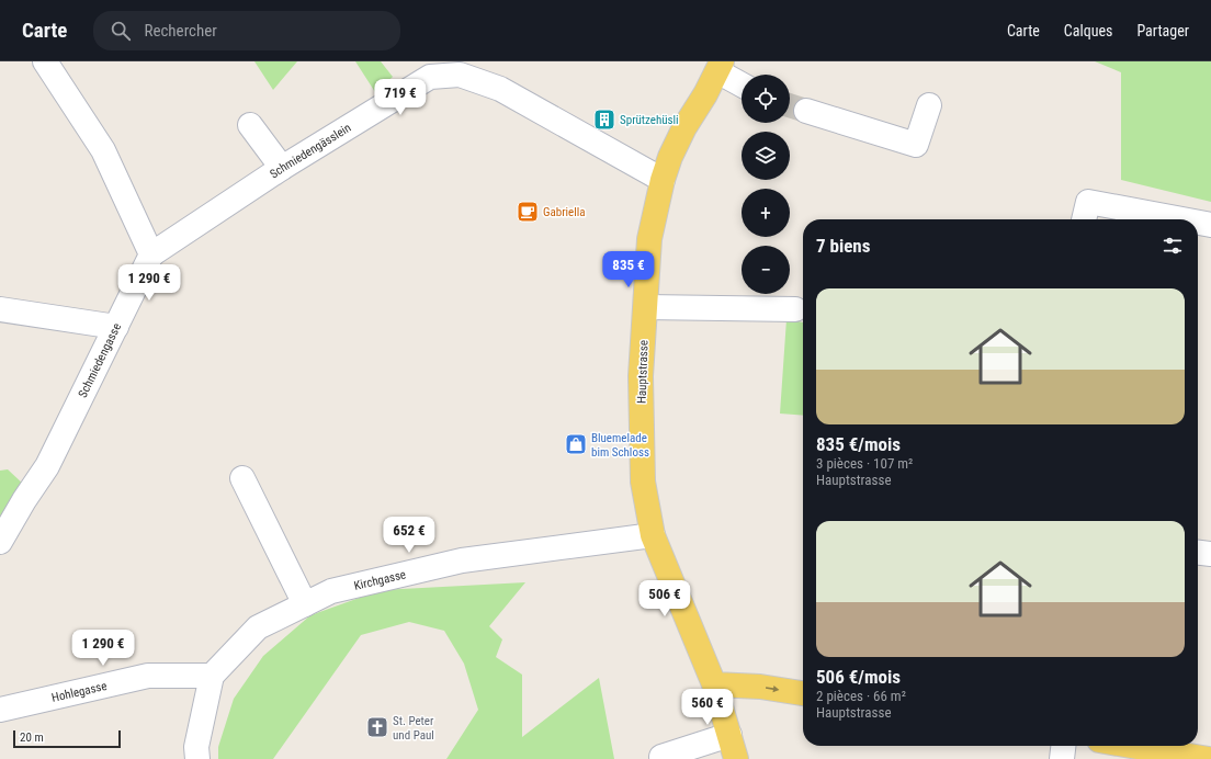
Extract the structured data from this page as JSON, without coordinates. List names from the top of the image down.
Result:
{
  "streets": {
    "main road": ["Hauptstrasse"],
    "street": [
      "Schmiedengässlein",
      "Schmiedengasse",
      "Kirchgasse",
      "Hohlegasse"
    ]
  },
  "crossings": [
    ["Schmiedengässlein", "Schmiedengasse"],
    ["Schmiedengässlein", "Hauptstrasse"],
    ["Hauptstrasse", "Kirchgasse"],
    ["Kirchgasse", "Hohlegasse"]
  ],
  "places": {
    "building": ["Sprützehüsli"],
    "cafe": ["Gabriella"],
    "shop": ["Bluemelade bim Schloss"],
    "church": ["St. Peter und Paul"]
  },
  "scale_bar": "20 m",
  "page": {
    "header": "Carte",
    "search": "Rechercher",
    "nav": ["Carte", "Calques", "Partager"],
    "map_buttons": ["+", "−"],
    "price": [
      "719 €",
      "835 €",
      "1 290 €",
      "652 €",
      "506 €",
      "1 290 €",
      "560 €"
    ],
    "heading": "7 biens",
    "list": [
      {
        "name": "835 €/mois",
        "note": "3 pièces · 107 m² · Hauptstrasse"
      },
      {
        "name": "506 €/mois",
        "note": "2 pièces · 66 m² · Hauptstrasse"
      }
    ],
    "scale": "20 m"
  }
}
